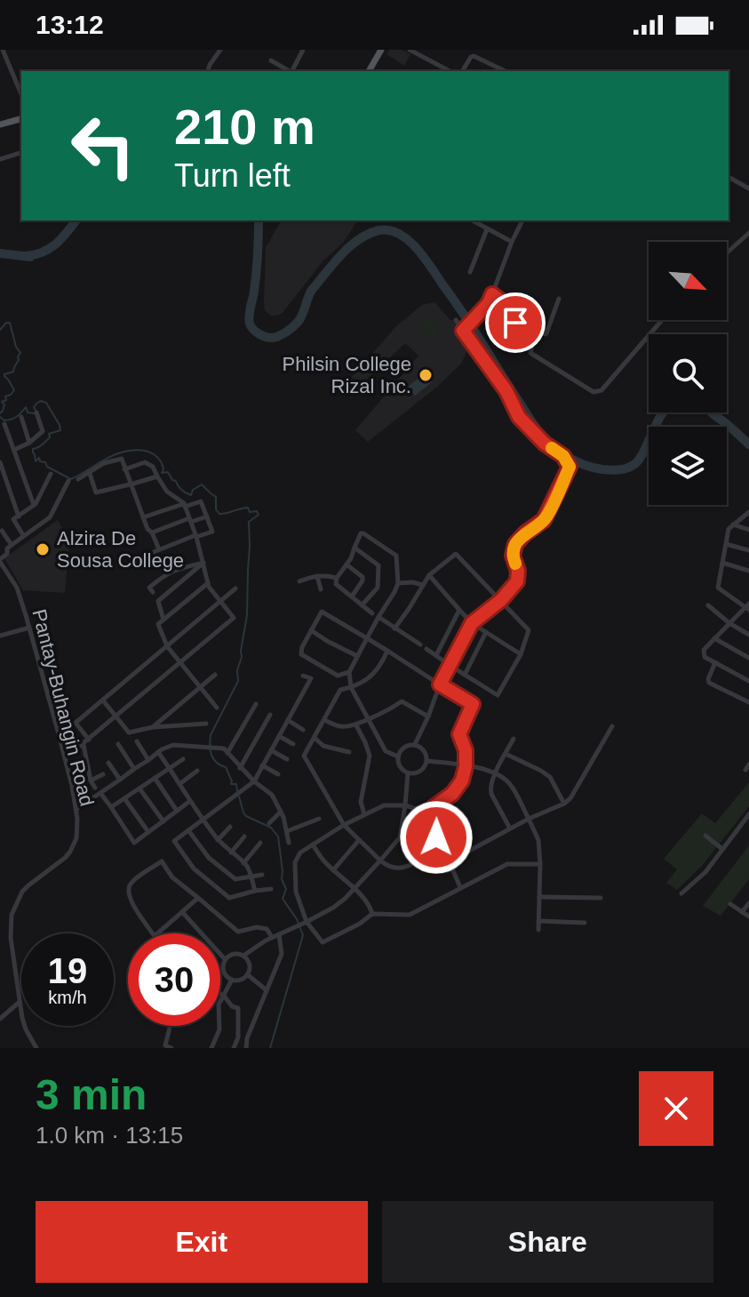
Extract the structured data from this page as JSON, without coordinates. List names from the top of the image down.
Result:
{
  "streets": {
    "street": ["Pantay-Buhangin Road"]
  },
  "places": ["Philsin College Rizal Inc.", "Alzira De Sousa College"],
  "north": "bottom right",
  "page": {
    "status": "13:12",
    "turn": ["210 m", "Turn left"],
    "speed": "19 km/h",
    "limit": "30",
    "heading": ["3 min", "1.0 km · 13:15"],
    "buttons": ["Exit", "Share"]
  }
}
